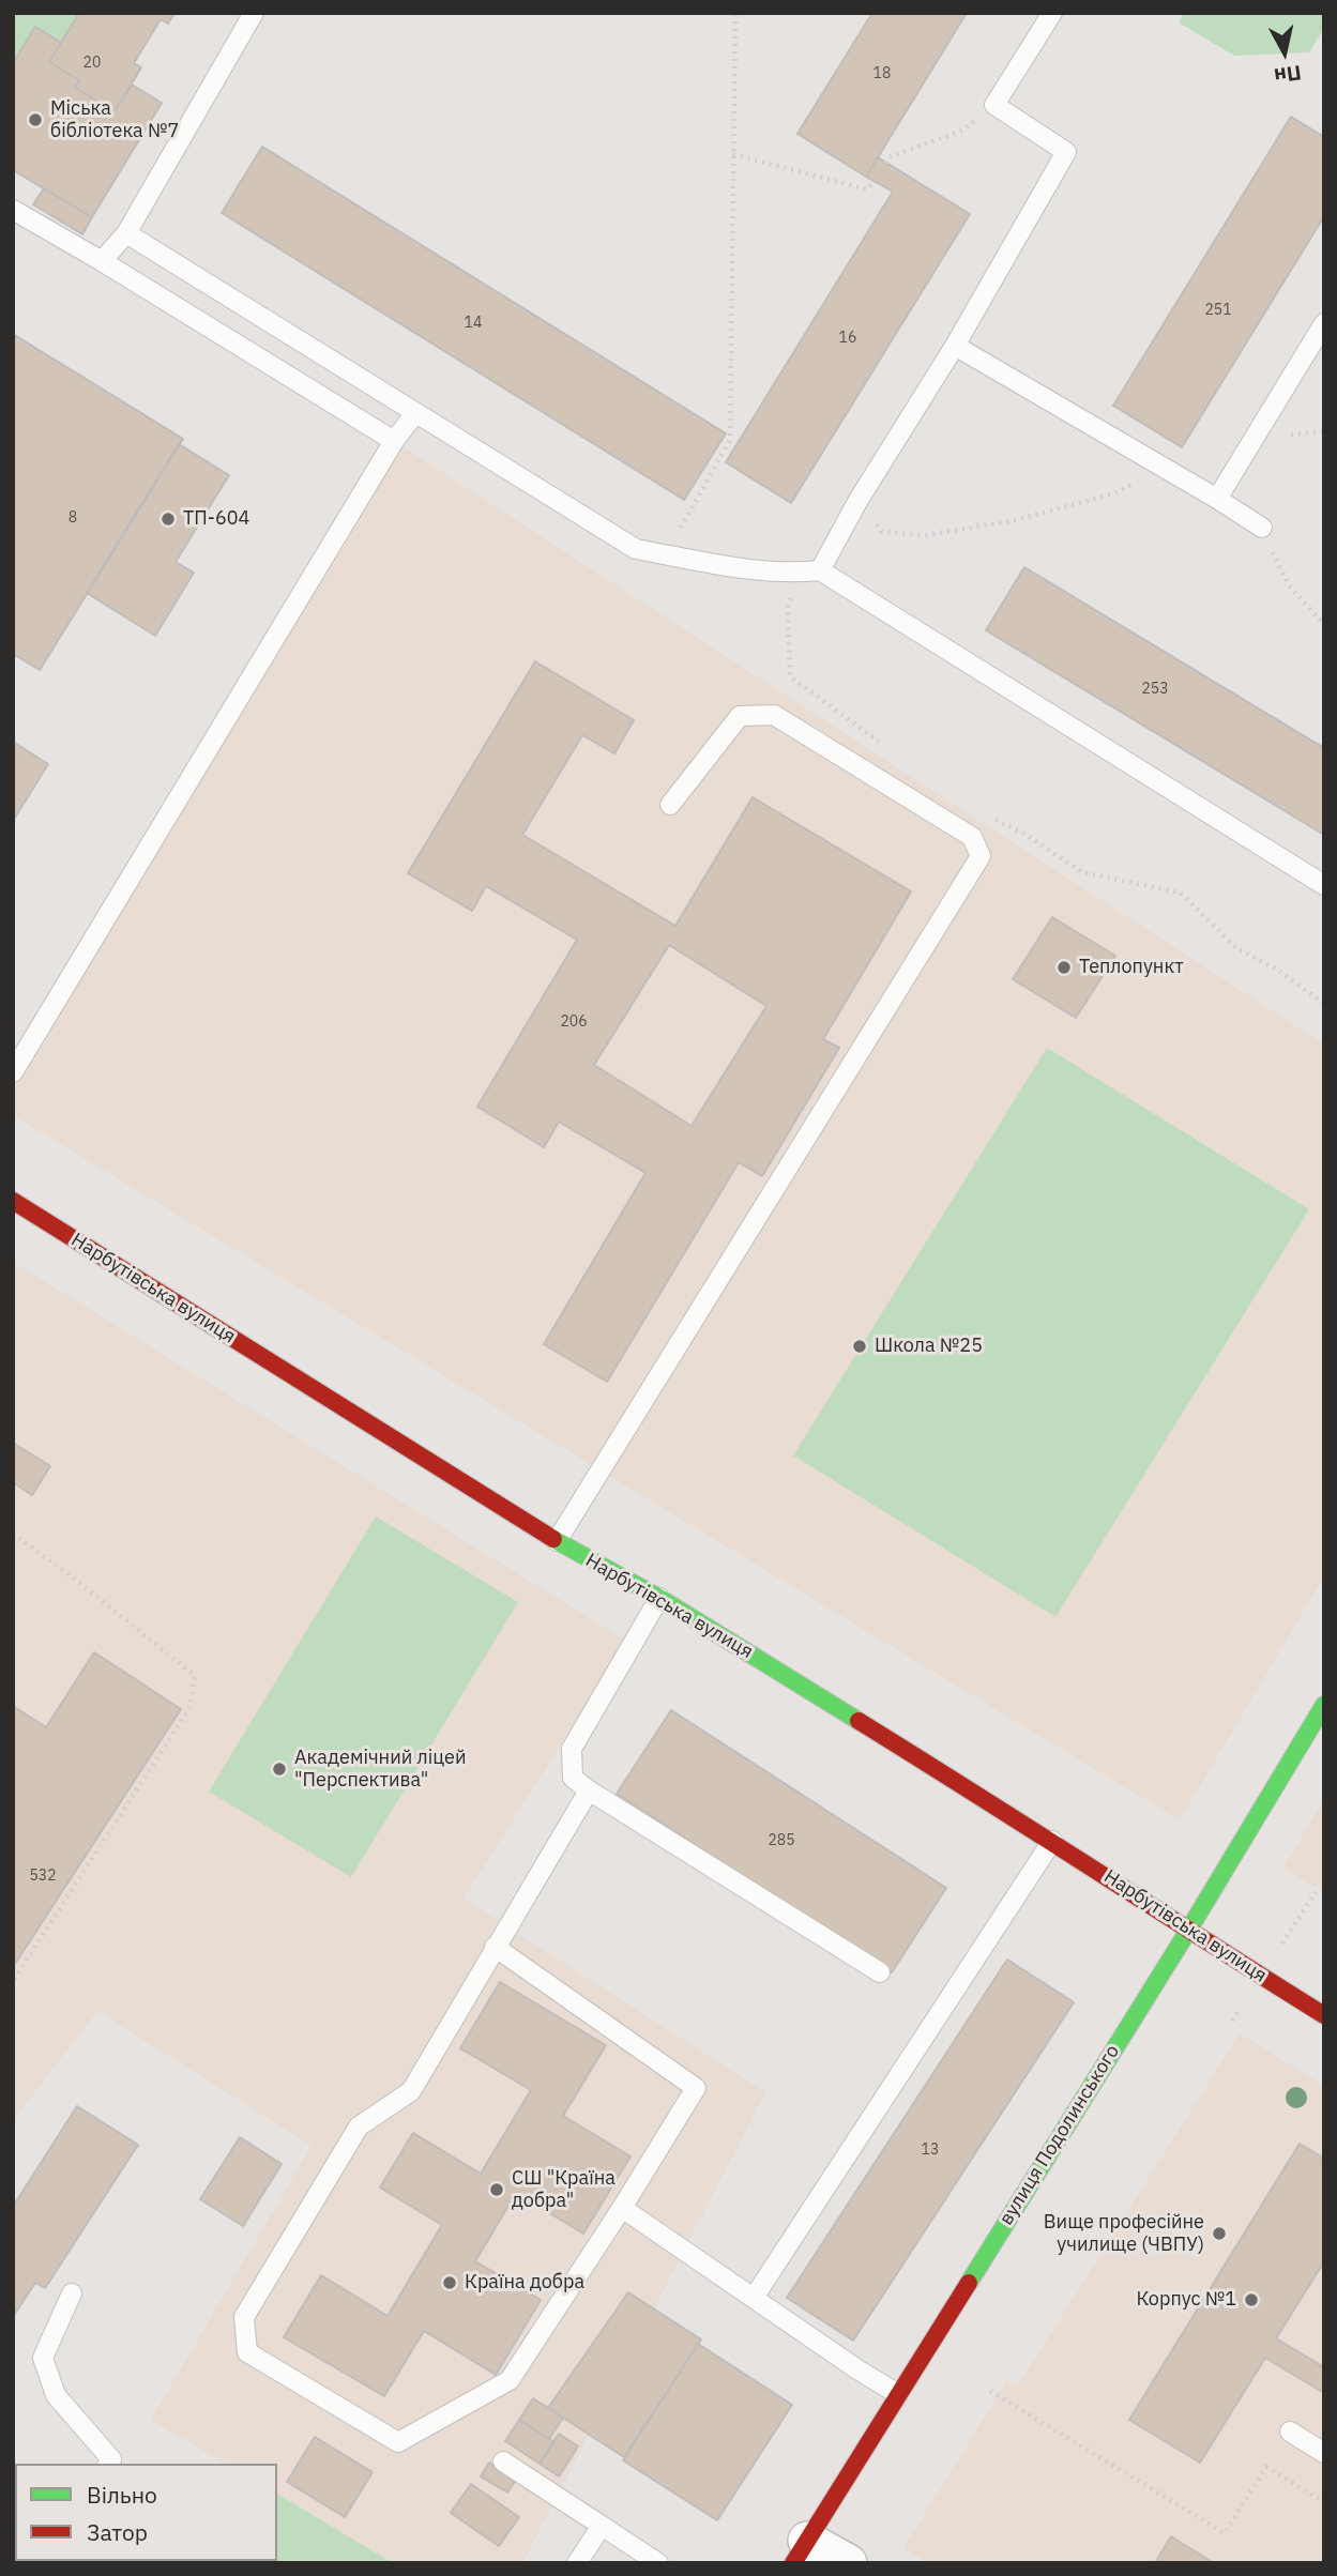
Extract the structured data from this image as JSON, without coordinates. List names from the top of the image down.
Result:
{
  "streets": {
    "street": ["Нарбутівська вулиця", "вулиця Подолинського"]
  },
  "crossings": [
    ["Нарбутівська вулиця", "вулиця Подолинського"]
  ],
  "places": [
    "Міська бібліотека №7",
    "ТП-604",
    "Теплопункт",
    "Школа №25",
    "Академічний ліцей \"Перспектива\"",
    "СШ \"Країна добра\"",
    "Вище професійне училище (ЧВПУ)",
    "Країна добра",
    "Корпус №1"
  ],
  "house_numbers": [
    "20",
    "18",
    "251",
    "14",
    "16",
    "8",
    "253",
    "206",
    "285",
    "532",
    "13"
  ],
  "legend": ["Вільно", "Затор"],
  "north": "bottom"
}
